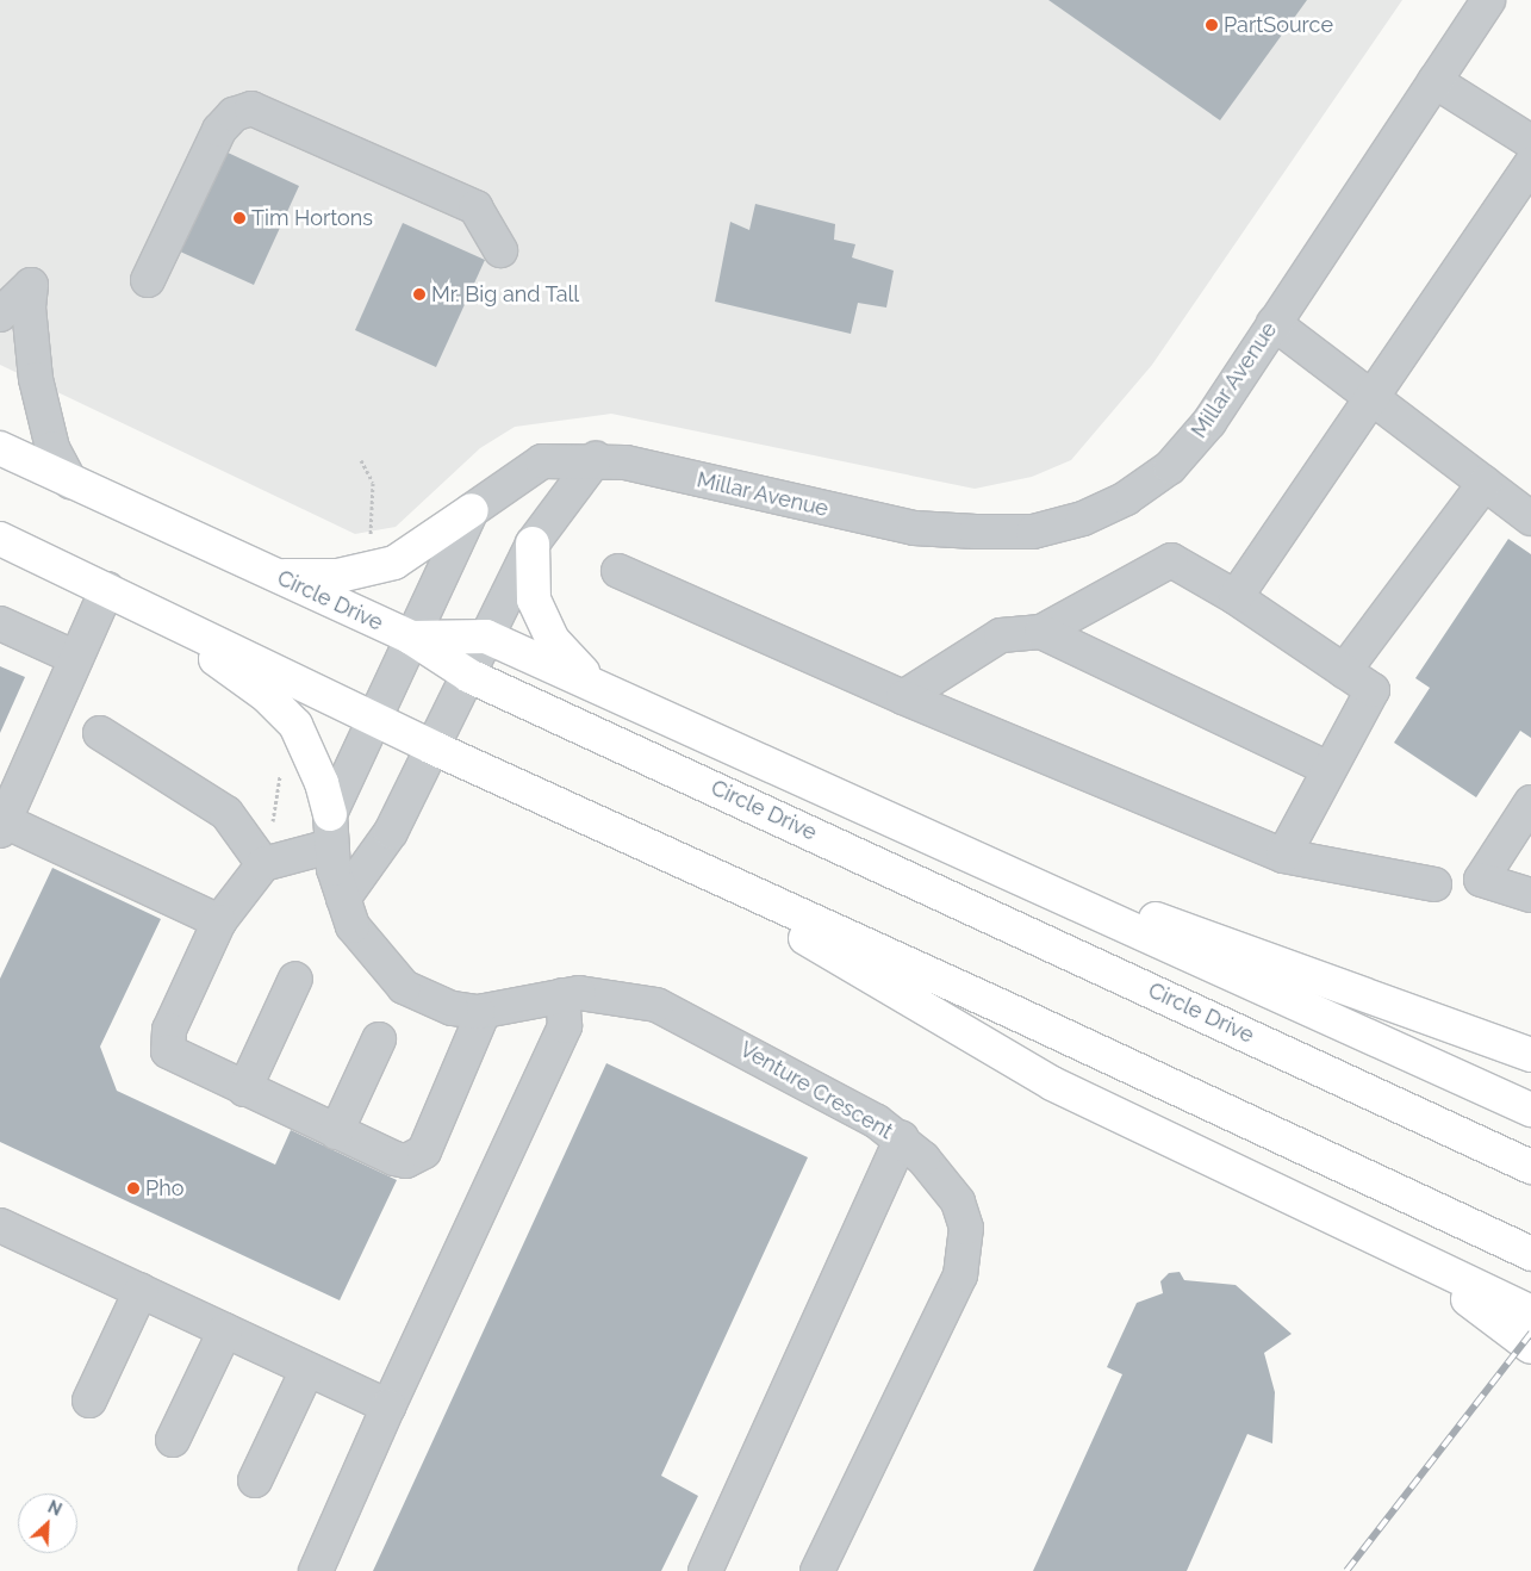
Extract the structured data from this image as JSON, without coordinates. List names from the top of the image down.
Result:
{
  "streets": {
    "highway": ["Circle Drive"],
    "street": ["Millar Avenue", "Venture Crescent"]
  },
  "crossings": [
    ["Millar Avenue", "Circle Drive"],
    ["Millar Avenue", "Venture Crescent"]
  ],
  "places": [
    "PartSource",
    "Tim Hortons",
    "Mr. Big and Tall",
    "Pho"
  ],
  "north": "top right"
}
